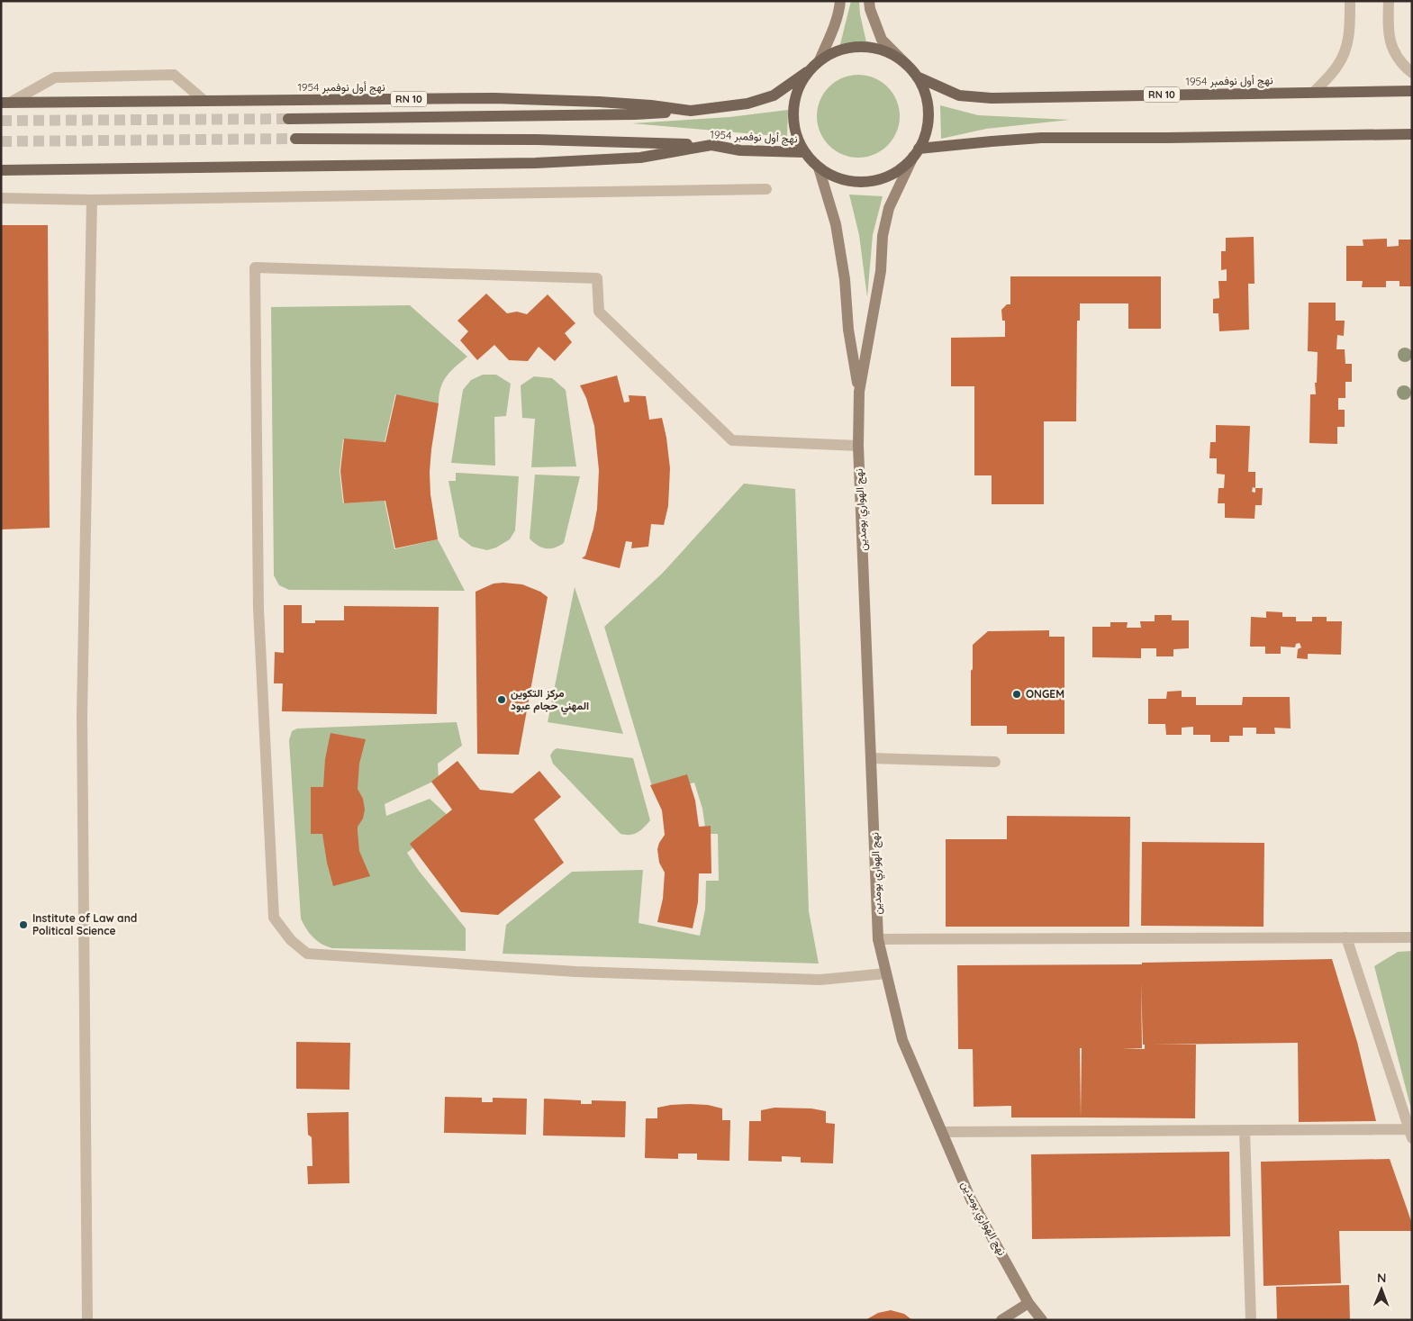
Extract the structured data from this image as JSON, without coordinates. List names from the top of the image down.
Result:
{
  "streets": {
    "main road": ["نهج أول نوفمبر 1954", "RN 10", "نهج الهواري بومدين"]
  },
  "crossings": [
    ["نهج أول نوفمبر 1954", "RN 10"]
  ],
  "places": ["ONGEM", "مركز التكوين المهني حجام عبود", "Institute of Law and Political Science"],
  "north": "top"
}
